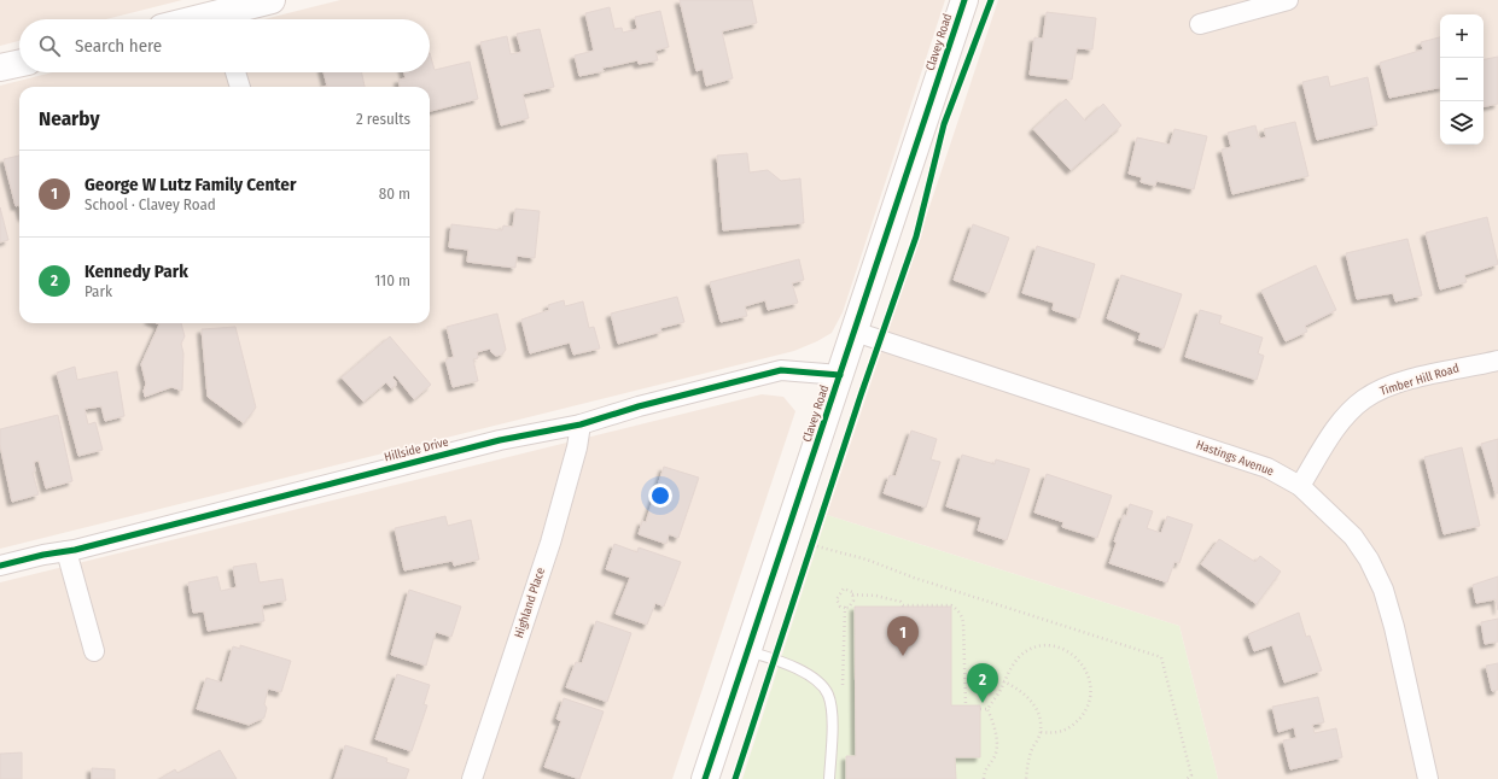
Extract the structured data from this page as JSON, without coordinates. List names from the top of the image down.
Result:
{
  "streets": {
    "main road": ["Clavey Road"],
    "street": [
      "Timber Hill Road",
      "Hillside Drive",
      "Hastings Avenue",
      "Highland Place"
    ]
  },
  "crossings": [
    ["Clavey Road", "Hillside Drive"],
    ["Clavey Road", "Hastings Avenue"],
    ["Timber Hill Road", "Hastings Avenue"],
    ["Hillside Drive", "Highland Place"]
  ],
  "page": {
    "map_buttons": ["+", "−"],
    "search": "Search here",
    "heading": ["Nearby", "2 results"],
    "list": [
      {
        "mark": "1",
        "name": "George W Lutz Family Center",
        "note": "School · Clavey Road",
        "value": "80 m"
      },
      {
        "mark": "2",
        "name": "Kennedy Park",
        "note": "Park",
        "value": "110 m"
      }
    ],
    "pins": ["1", "2"]
  }
}
